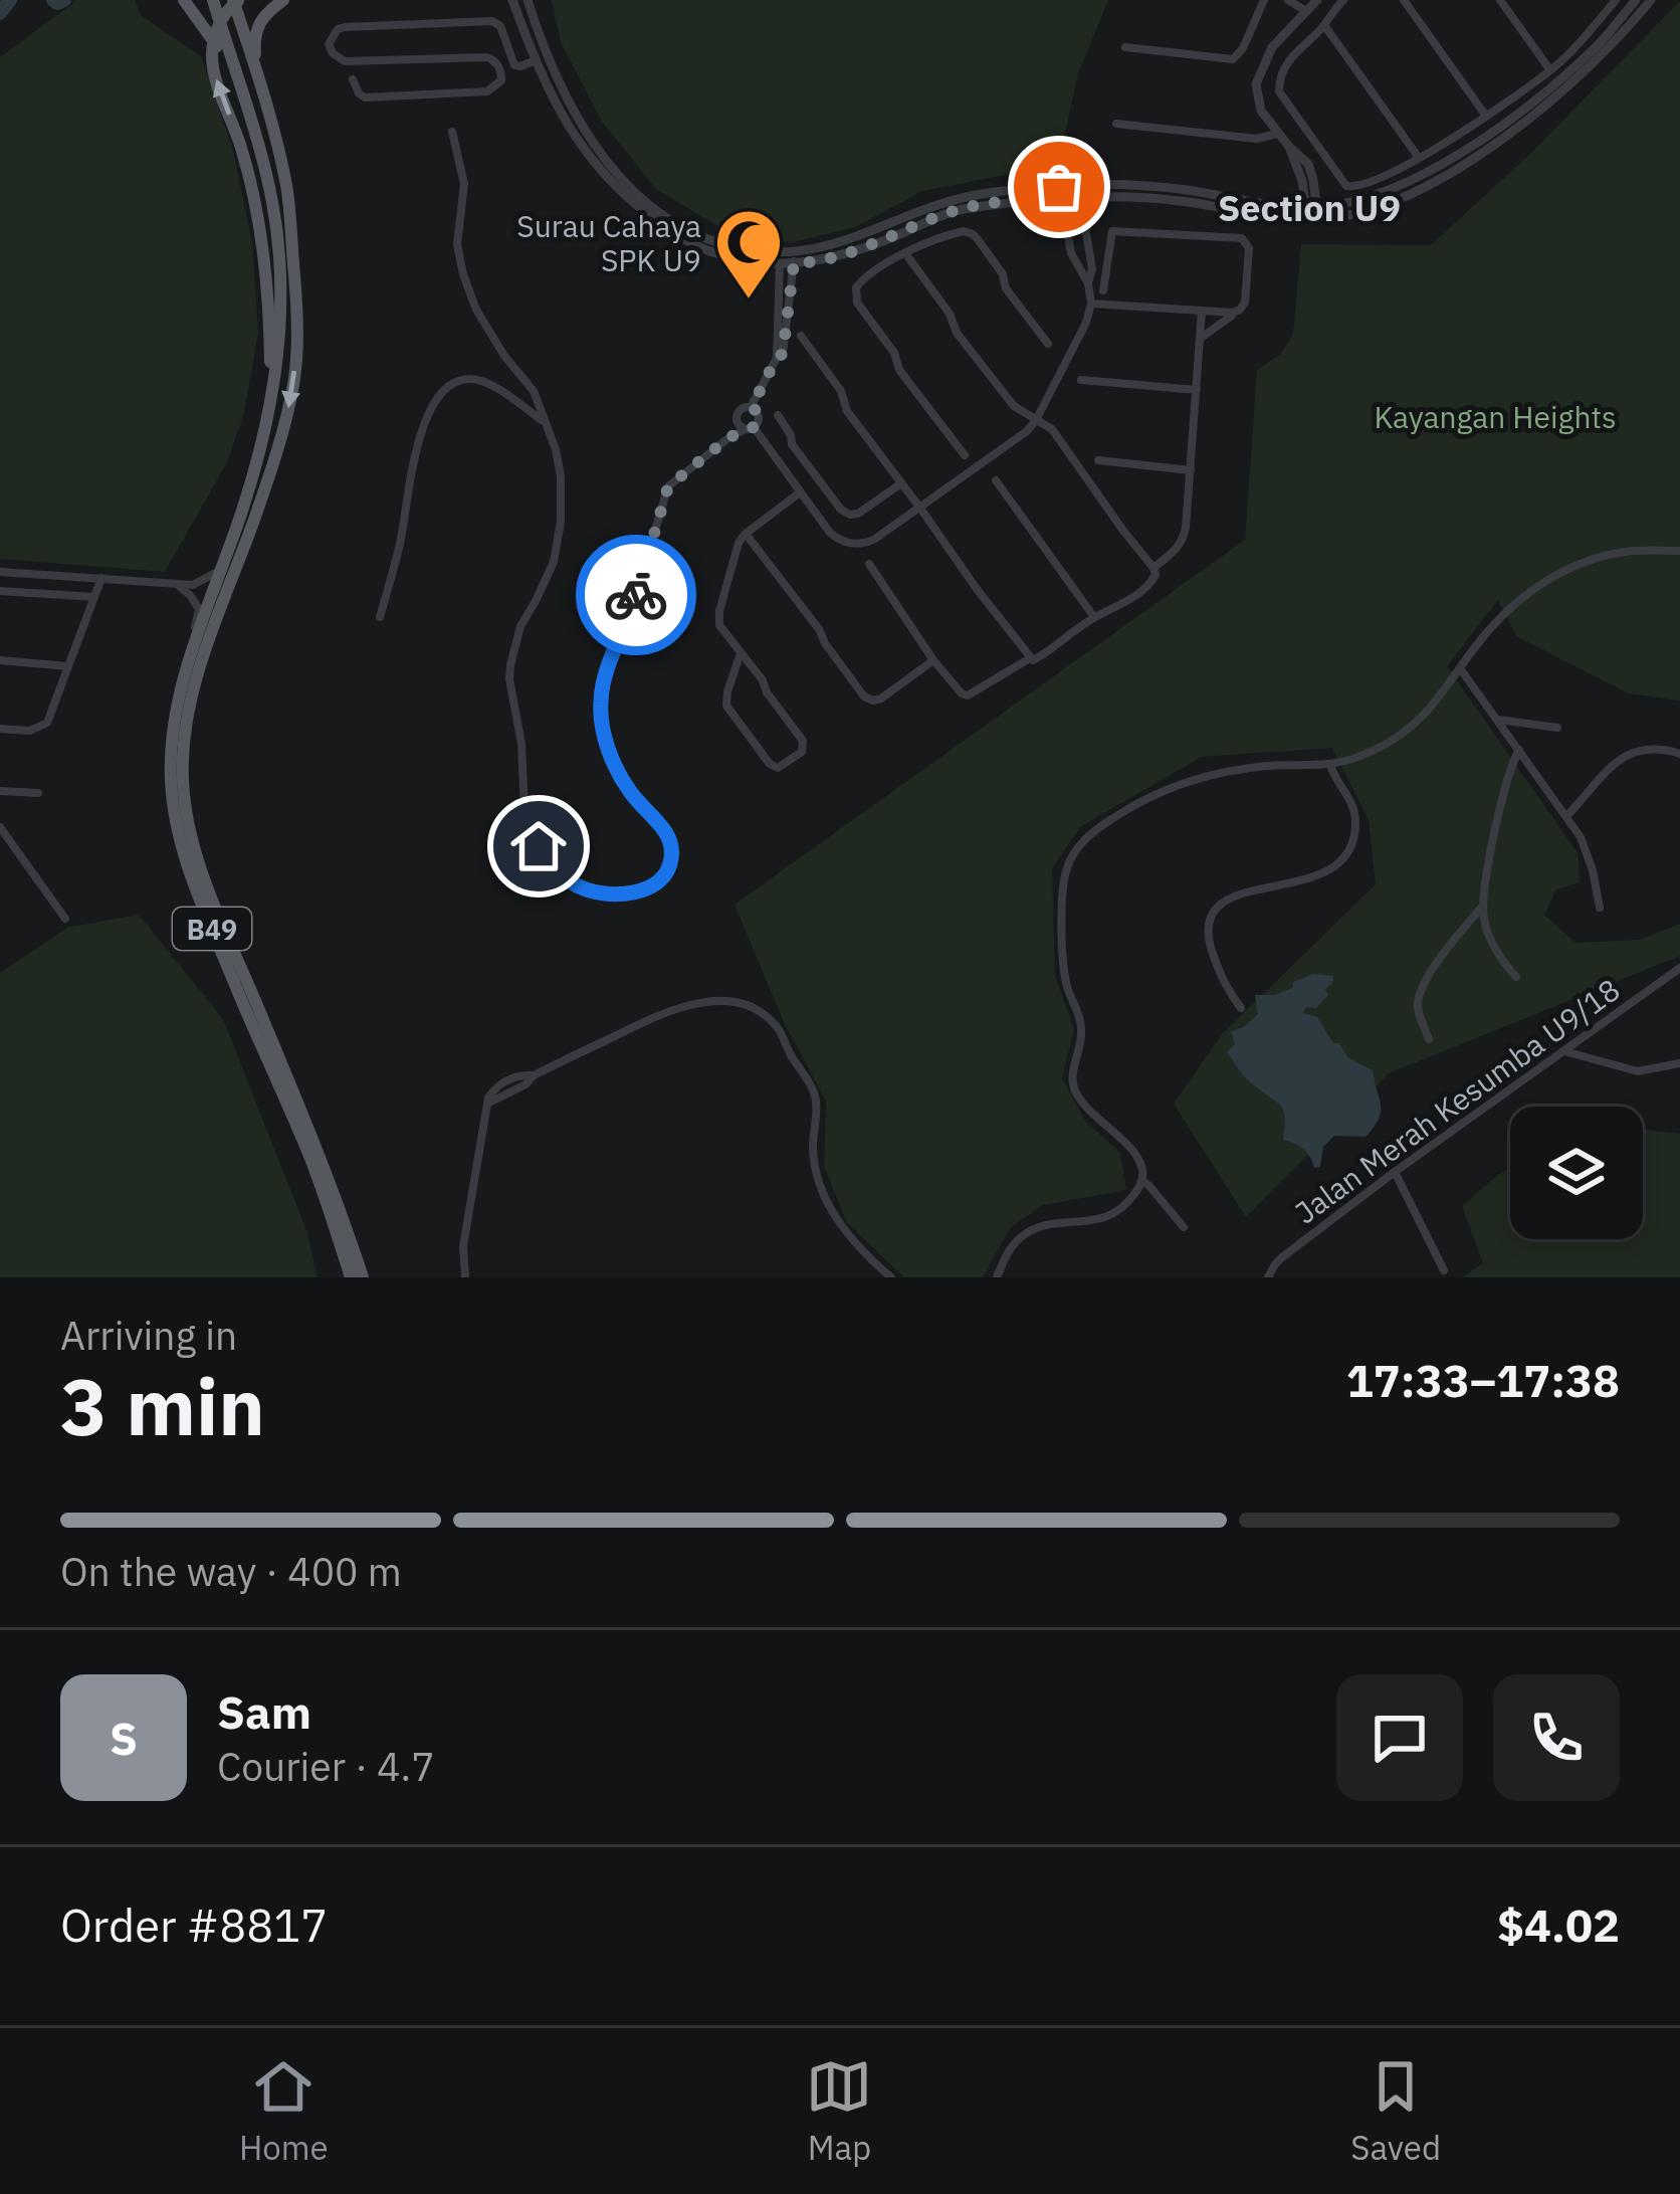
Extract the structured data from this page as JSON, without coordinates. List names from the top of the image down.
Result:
{
  "streets": {
    "main road": ["B49"],
    "street": ["Jalan Merah Kesumba U9/18"]
  },
  "districts": ["Section U9"],
  "parks": ["Kayangan Heights"],
  "places": {
    "mosque": ["Surau Cahaya SPK U9"]
  },
  "page": {
    "heading": ["3 min", "Arriving in", "17:33–17:38"],
    "panel": [
      "Sam",
      "Courier · 4.7",
      "Order #8817",
      "$4.02"
    ],
    "bar": "On the way · 400 m",
    "round": "S",
    "tabs": ["Home", "Map", "Saved"]
  }
}
